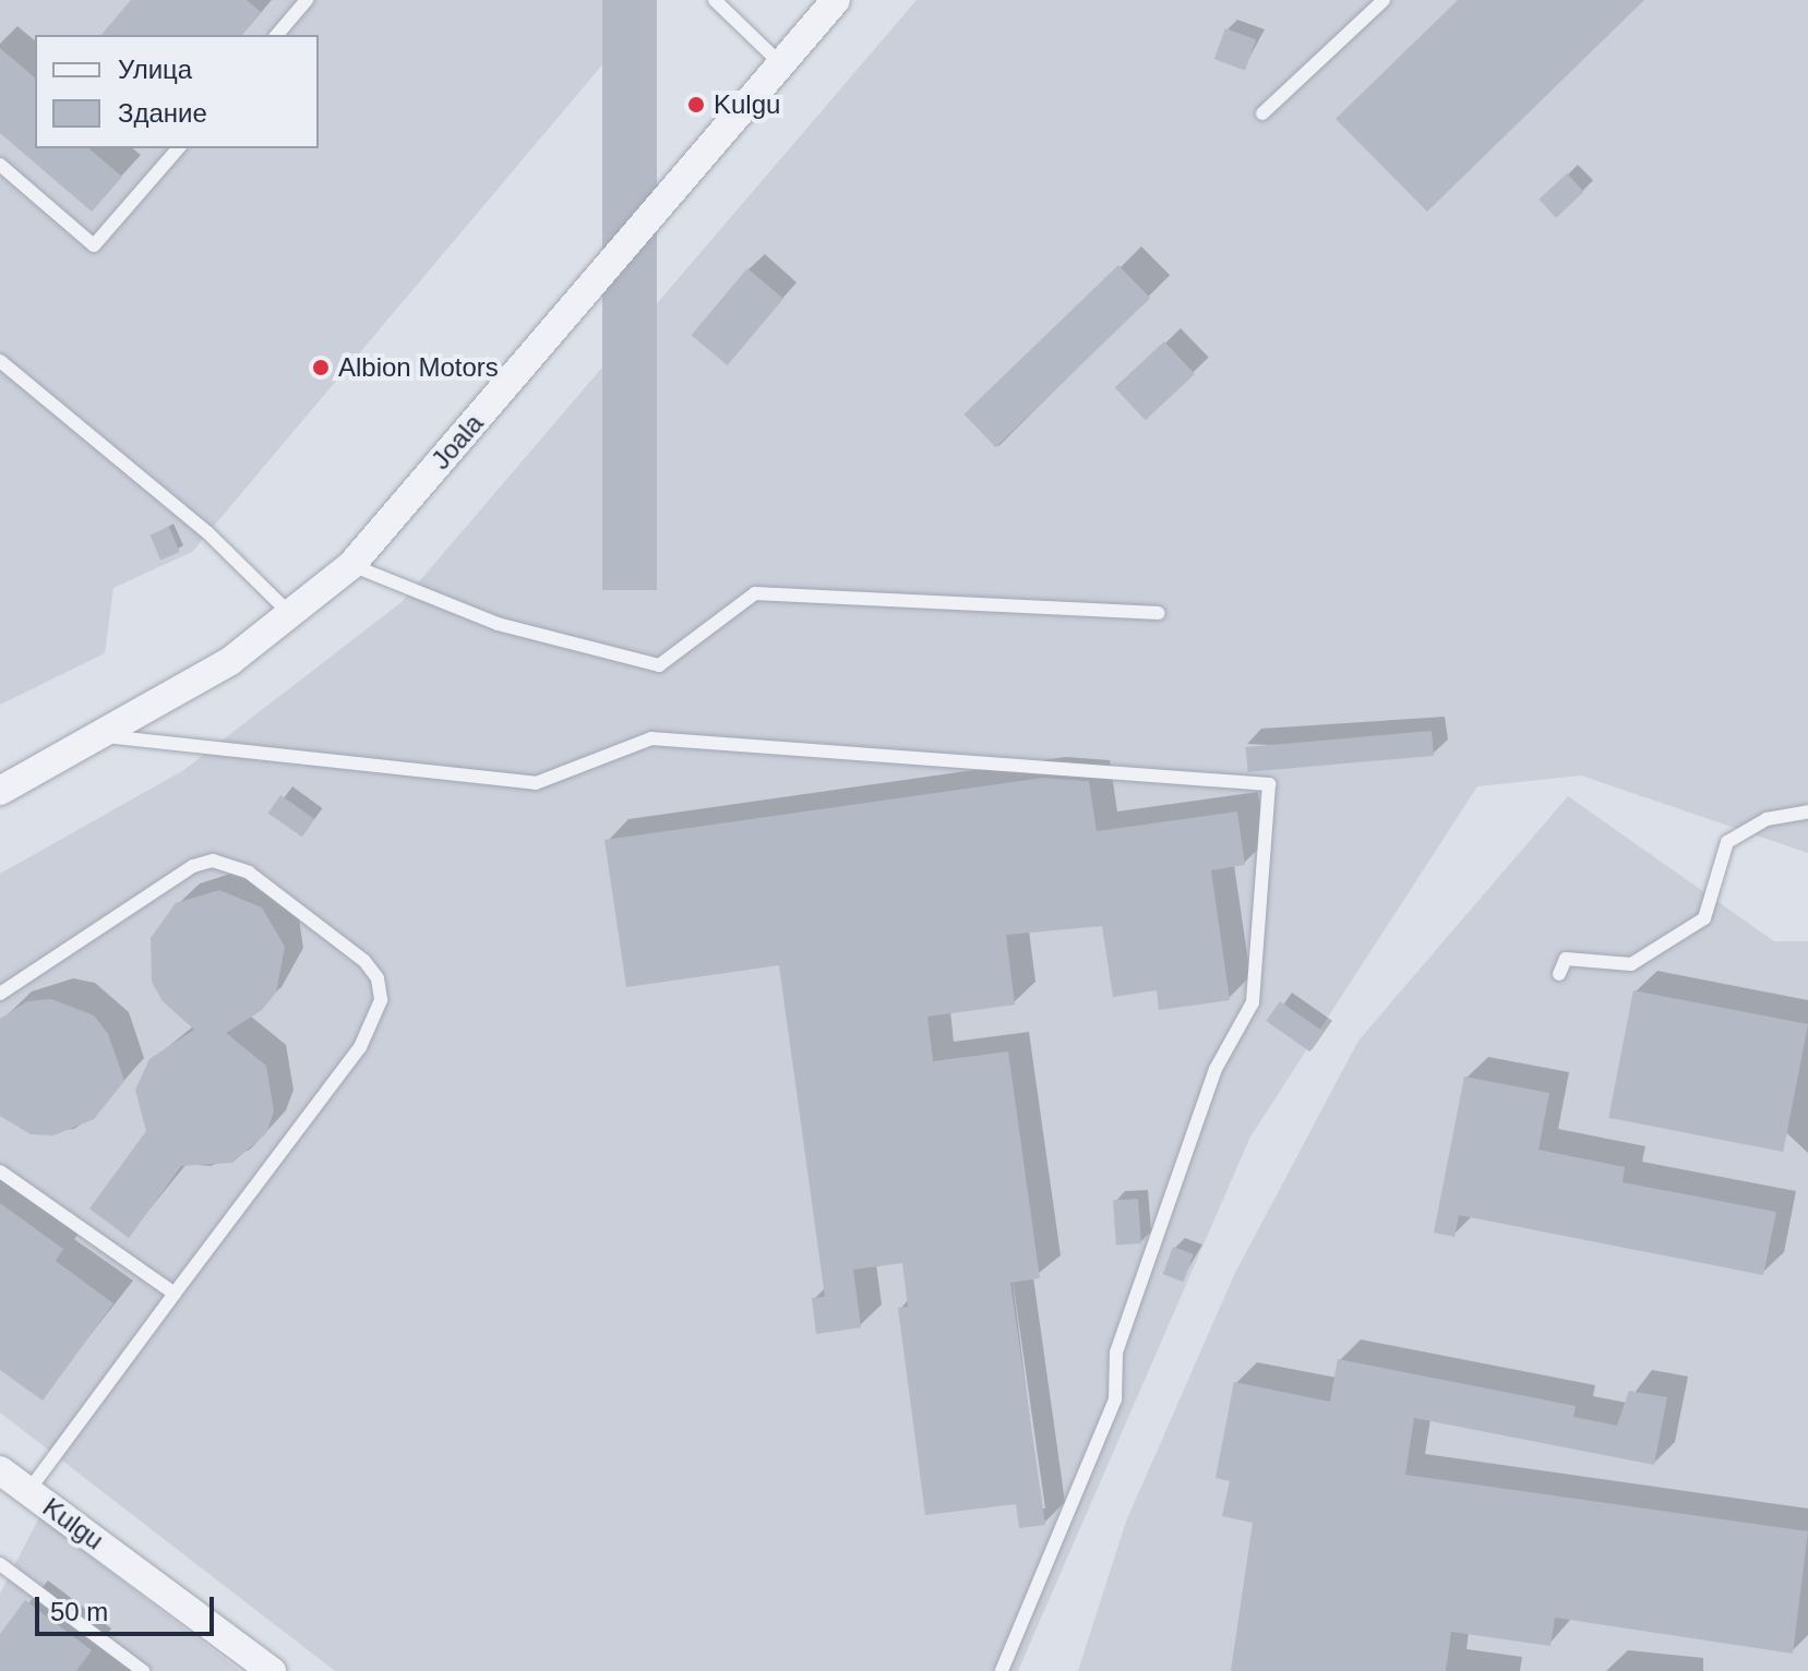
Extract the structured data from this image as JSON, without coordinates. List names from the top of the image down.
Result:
{
  "streets": {
    "street": ["Joala", "Kulgu"]
  },
  "places": ["Kulgu", "Albion Motors"],
  "legend": ["Улица", "Здание"],
  "scale_bar": "50 m"
}
